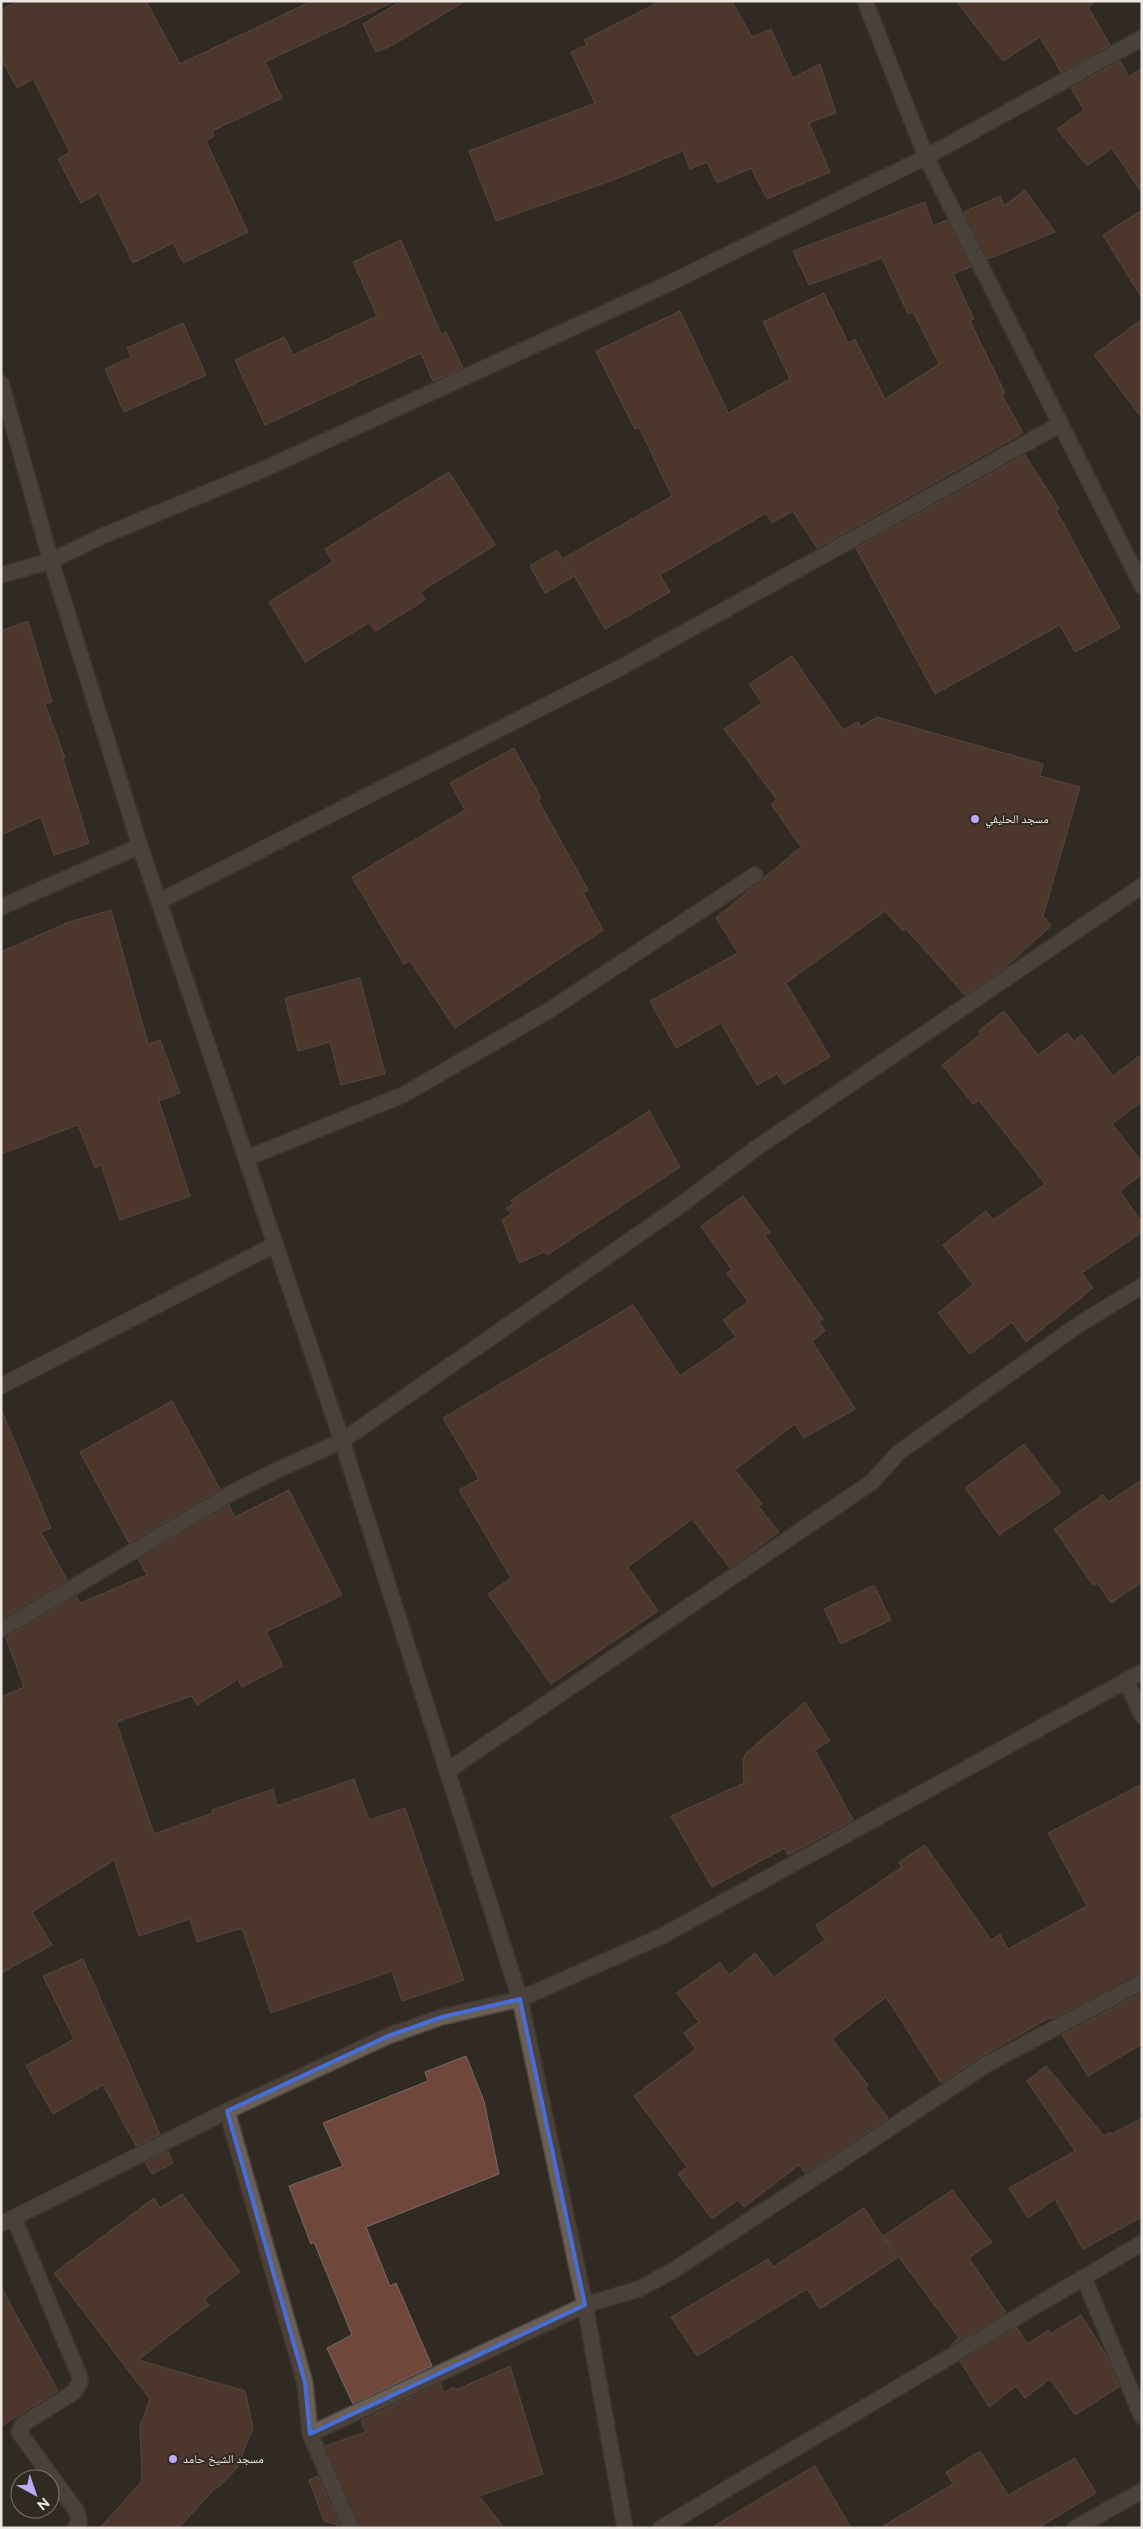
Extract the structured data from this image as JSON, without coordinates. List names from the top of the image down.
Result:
{
  "places": ["مسجد الحليفي", "مسجد الشيخ حامد"],
  "north": "bottom right"
}
